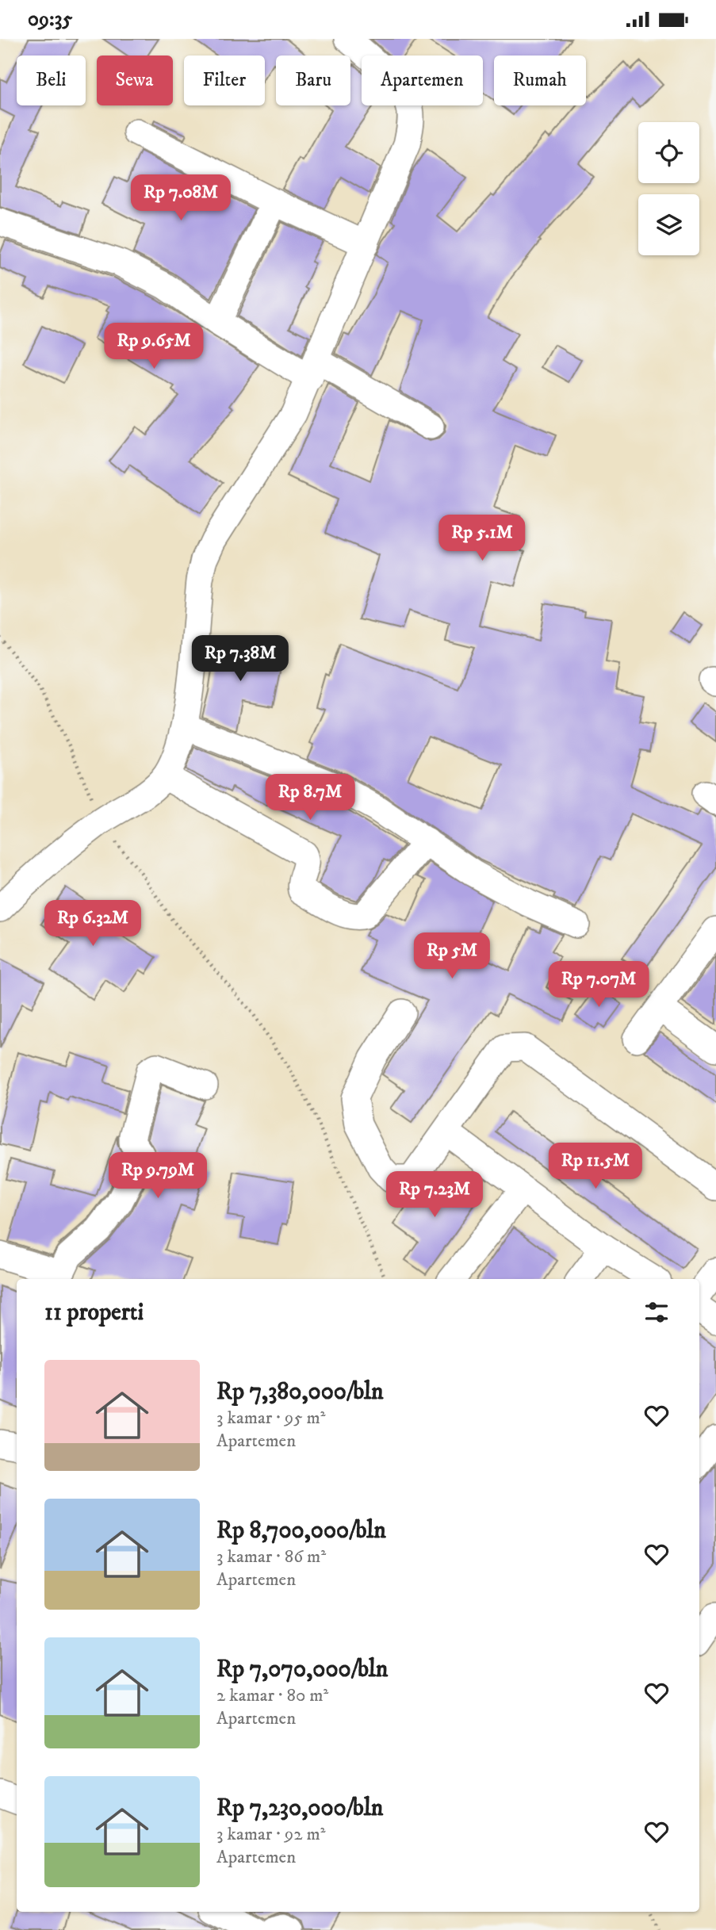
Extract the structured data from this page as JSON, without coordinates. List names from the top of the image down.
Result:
{
  "page": {
    "status": "09:35",
    "chip": [
      "Beli",
      "Sewa",
      "Filter",
      "Baru",
      "Apartemen",
      "Rumah"
    ],
    "price": [
      "Rp 7.08M",
      "Rp 9.65M",
      "Rp 5.1M",
      "Rp 7.38M",
      "Rp 8.7M",
      "Rp 6.32M",
      "Rp 5M",
      "Rp 7.07M",
      "Rp 11.5M",
      "Rp 9.79M",
      "Rp 7.23M"
    ],
    "heading": "11 properti",
    "list": [
      {
        "name": "Rp 7,380,000/bln",
        "note": "3 kamar · 95 m² · Apartemen"
      },
      {
        "name": "Rp 8,700,000/bln",
        "note": "3 kamar · 86 m² · Apartemen"
      },
      {
        "name": "Rp 7,070,000/bln",
        "note": "2 kamar · 80 m² · Apartemen"
      },
      {
        "name": "Rp 7,230,000/bln",
        "note": "3 kamar · 92 m² · Apartemen"
      }
    ]
  }
}
